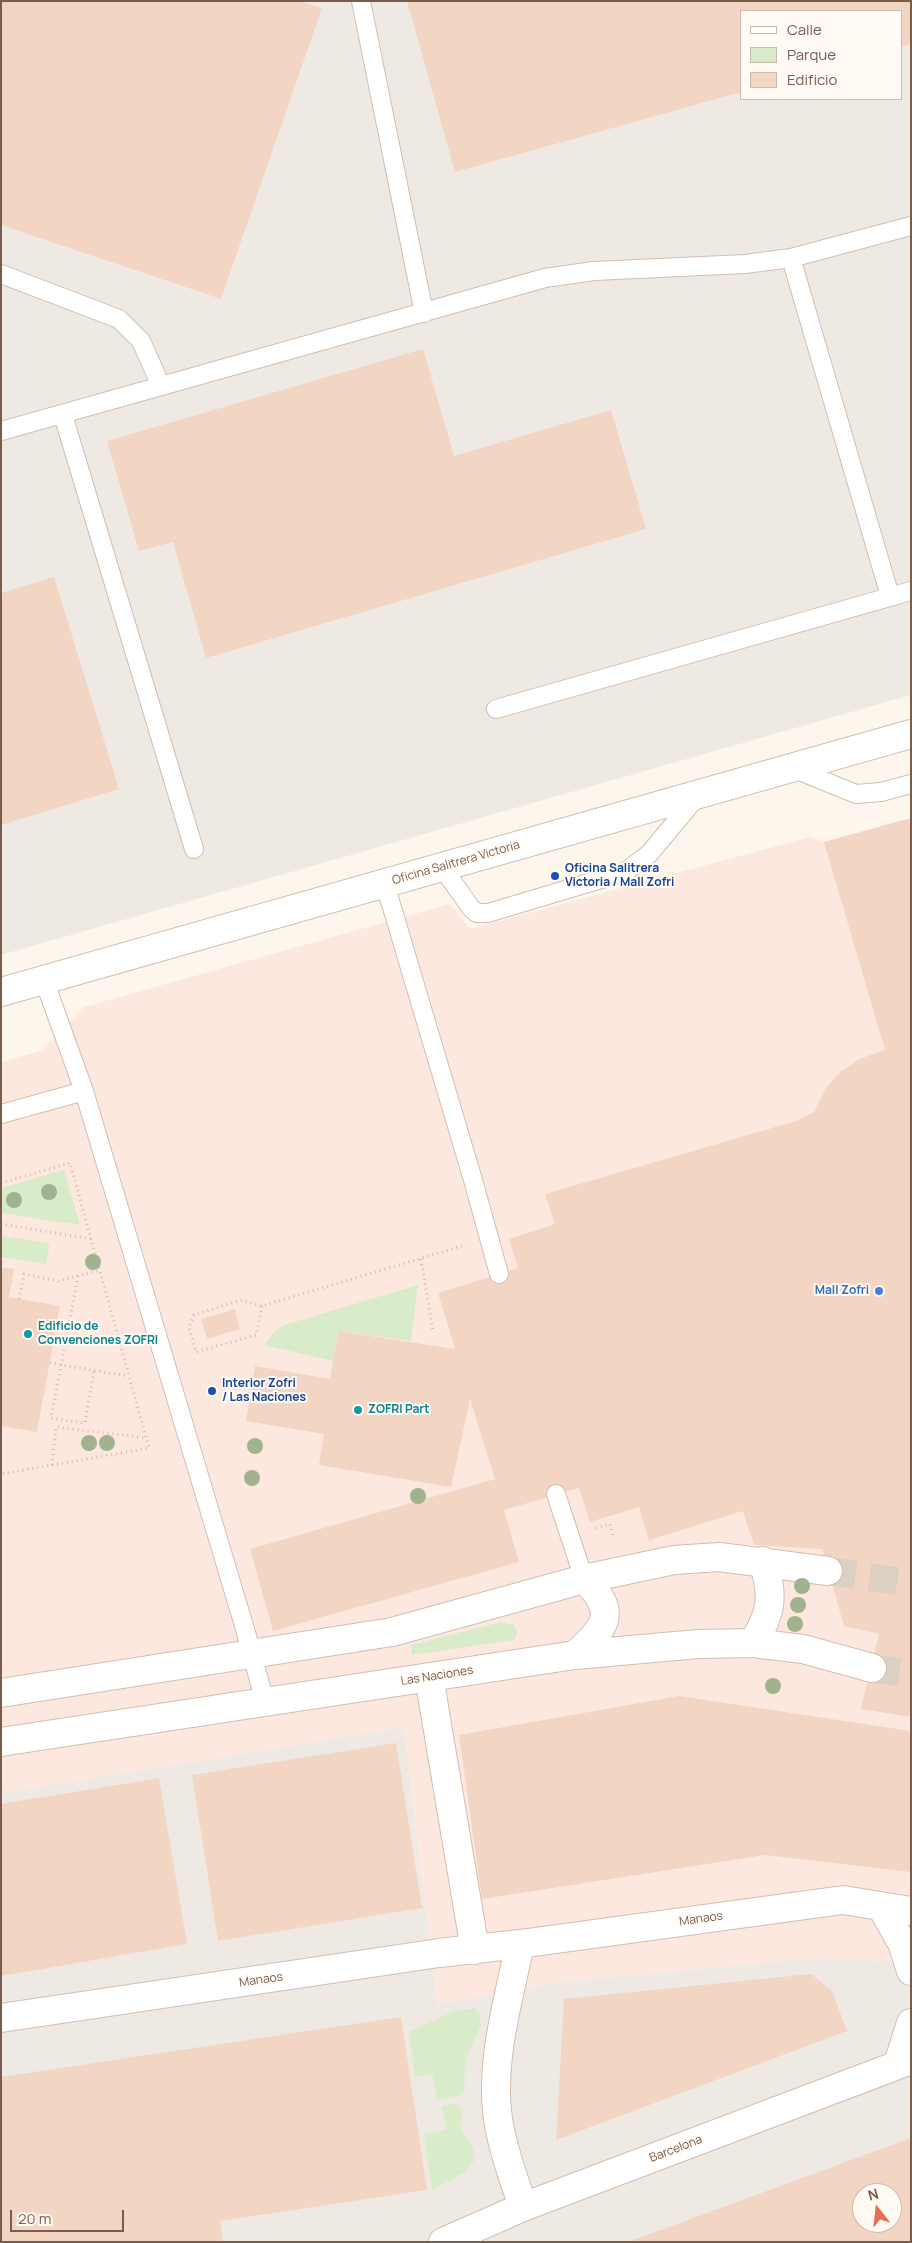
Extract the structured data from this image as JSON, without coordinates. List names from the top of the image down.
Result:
{
  "streets": {
    "street": [
      "Oficina Salitrera Victoria",
      "Las Naciones",
      "Manaos",
      "Barcelona"
    ]
  },
  "places": [
    "Oficina Salitrera Victoria / Mall Zofri",
    "Mall Zofri",
    "Edificio de Convenciones ZOFRI",
    "Interior Zofri / Las Naciones",
    "ZOFRI Part"
  ],
  "legend": ["Calle", "Parque", "Edificio"],
  "scale_bar": "20 m",
  "north": "top"
}
